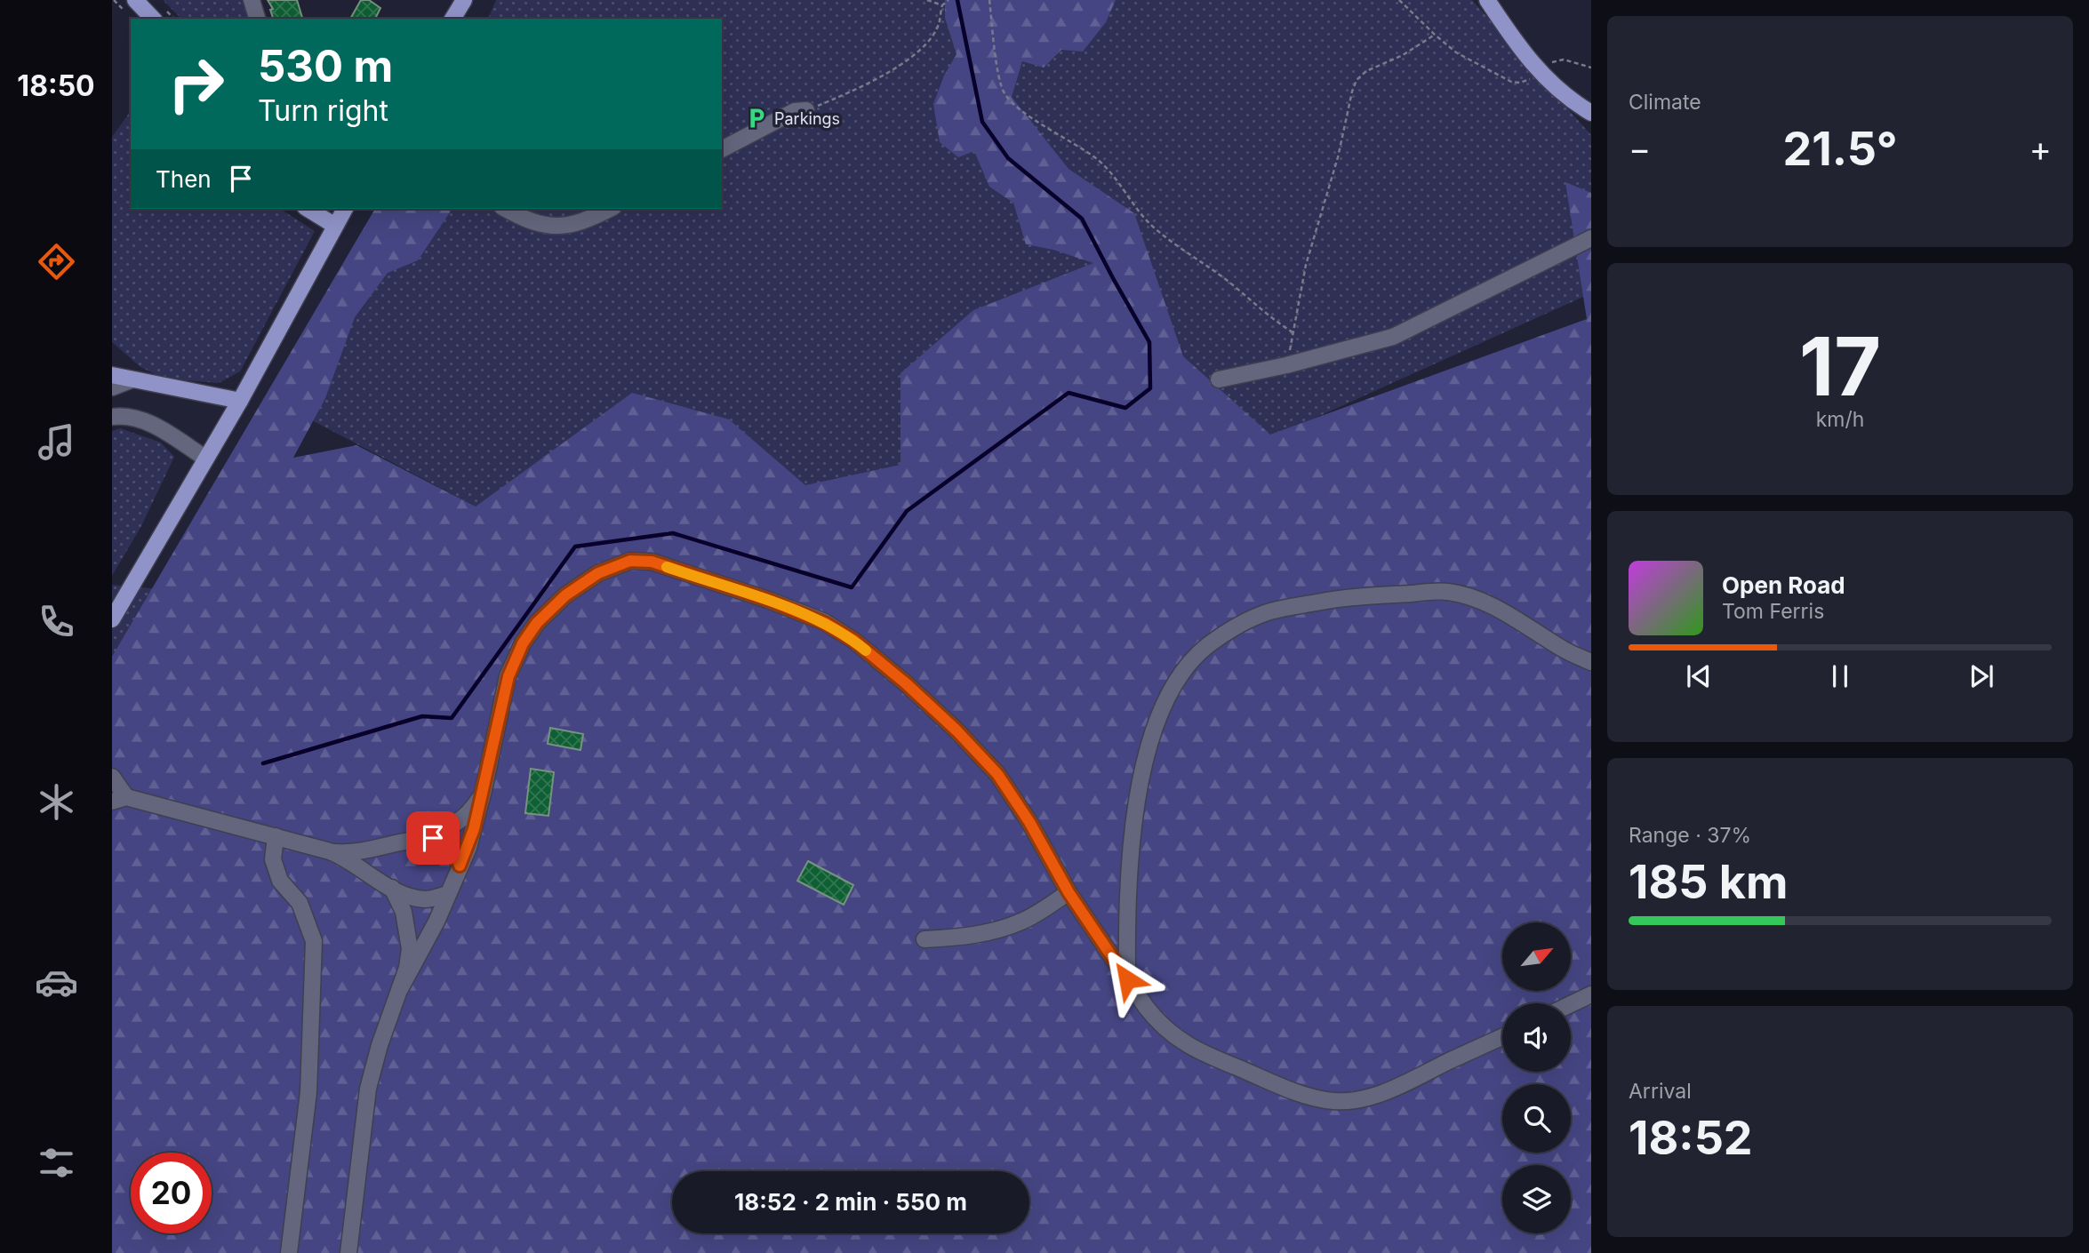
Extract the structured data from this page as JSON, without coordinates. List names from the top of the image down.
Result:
{
  "places": {
    "parking": ["Parkings"]
  },
  "north": "top right",
  "page": {
    "tabs": "18:50",
    "tile": [
      "Climate",
      ["17", "km/h"],
      ["Range · 37%", "185 km"],
      ["Arrival", "18:52"]
    ],
    "turn": ["530 m", "Turn right"],
    "heat": ["−", "21.5°", "+"],
    "then": "Then",
    "song": ["Open Road", "Tom Ferris"],
    "limit": "20",
    "trip": "18:52 · 2 min · 550 m"
  }
}
